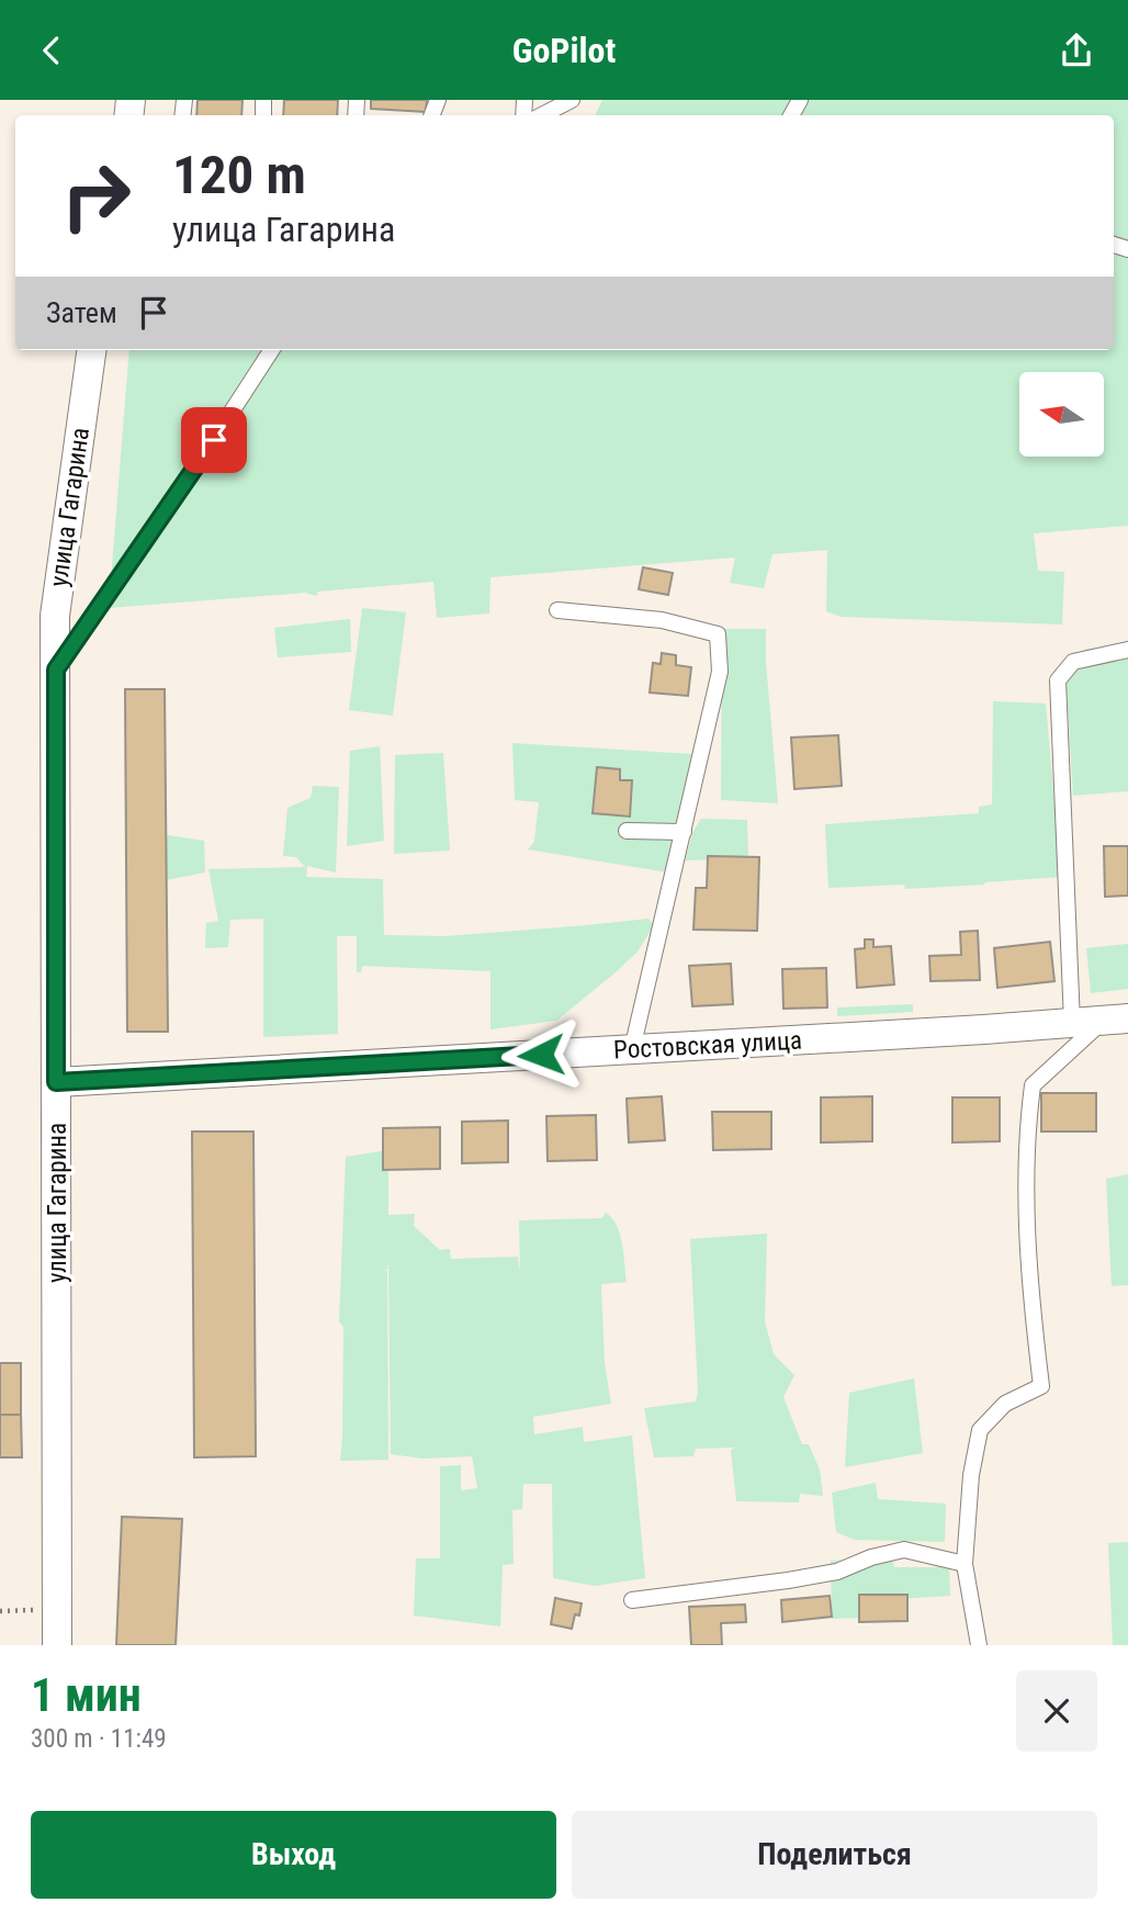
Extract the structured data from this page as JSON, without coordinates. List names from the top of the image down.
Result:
{
  "streets": {
    "street": ["улица Гагарина", "Ростовская улица"]
  },
  "crossings": [
    ["улица Гагарина", "Ростовская улица"]
  ],
  "north": "left",
  "page": {
    "header": "GoPilot",
    "turn": ["120 m", "улица Гагарина"],
    "then": "Затем",
    "heading": ["1 мин", "300 m · 11:49"],
    "buttons": ["Выход", "Поделиться"]
  }
}
